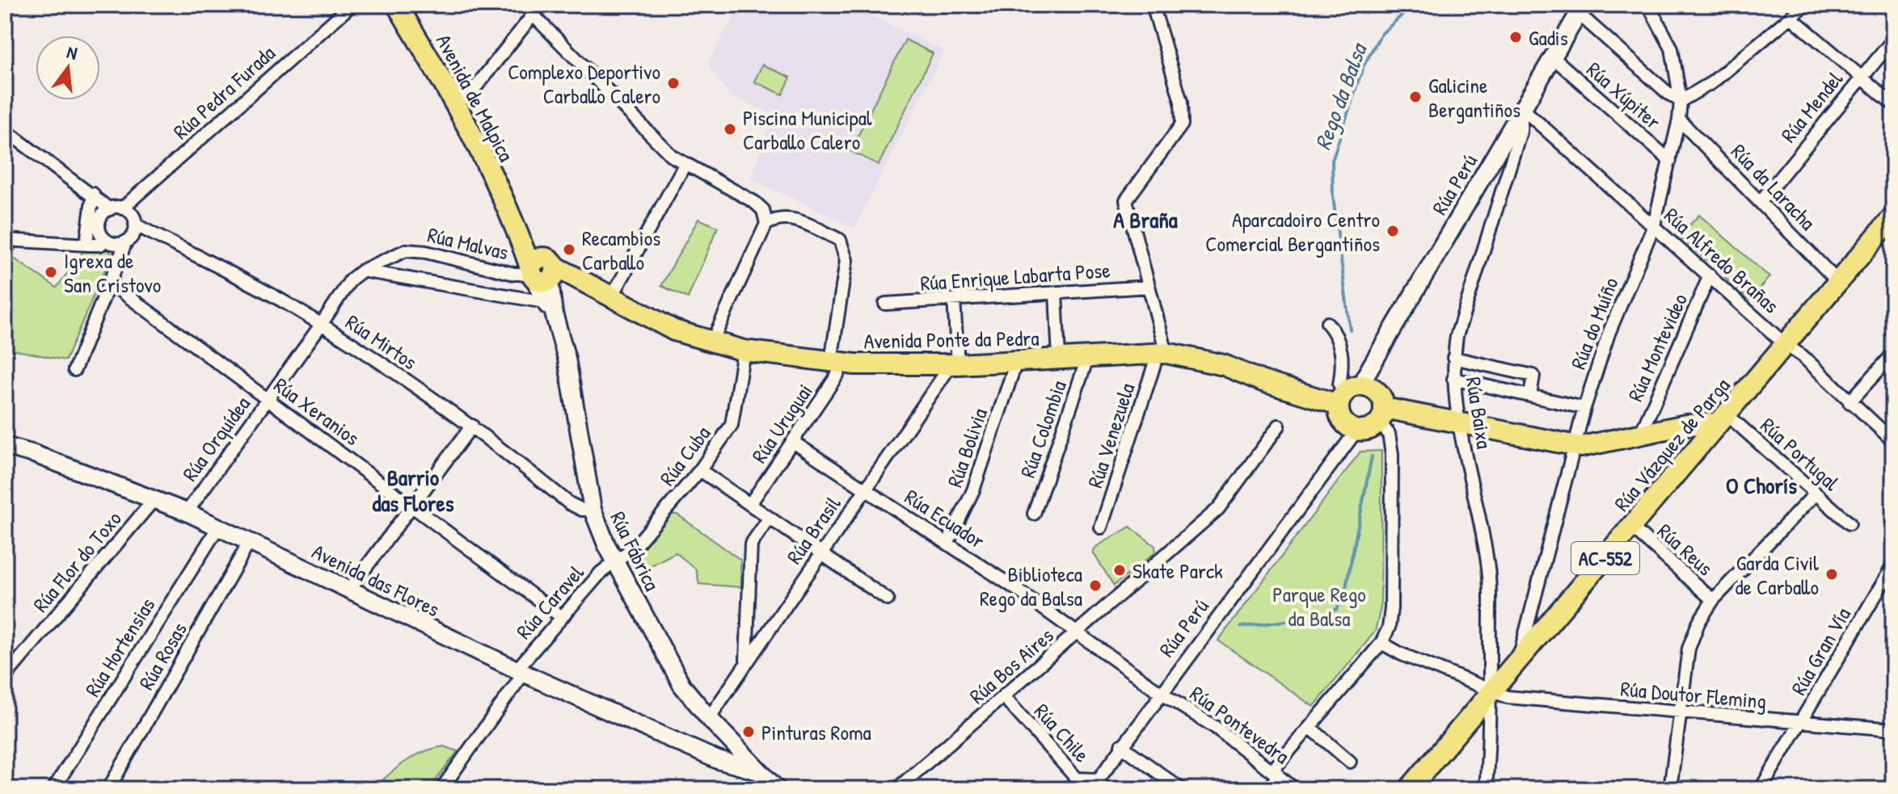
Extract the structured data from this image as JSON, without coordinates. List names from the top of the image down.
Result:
{
  "streets": {
    "main road": [
      "Avenida de Malpica",
      "Avenida Ponte da Pedra",
      "Rúa Vázquez de Parga",
      "AC-552"
    ],
    "street": [
      "Rúa Pedra Furada",
      "Rúa Xúpiter",
      "Rúa Mendel",
      "Rúa Perú",
      "Rúa da Laracha",
      "Rúa Malvas",
      "Rúa Alfredo Brañas",
      "Rúa Enrique Labarta Pose",
      "Rúa do Muíño",
      "Rúa Mirtos",
      "Rúa Montevideo",
      "Rúa Xeranios",
      "Rúa Baixa",
      "Rúa Uruguai",
      "Rúa Colombia",
      "Rúa Venezuela",
      "Rúa Orquídea",
      "Rúa Bolivia",
      "Rúa Portugal",
      "Rúa Cuba",
      "Rúa Ecuador",
      "Rúa Brasil",
      "Rúa Reus",
      "Rúa Fábrica",
      "Rúa Flor do Toxo",
      "Avenida das Flores",
      "Rúa Caravel",
      "Rúa Hortensias",
      "Rúa Gran Vía",
      "Rúa Rosas",
      "Rúa Bos Aires",
      "Rúa Doutor Fleming",
      "Rúa Pontevedra",
      "Rúa Chile"
    ]
  },
  "crossings": [
    ["Rúa Pedra Furada", "Rúa Mirtos"],
    ["Rúa Xúpiter", "Rúa Perú"],
    ["Rúa Xúpiter", "Rúa do Muíño"],
    ["Avenida de Malpica", "Rúa Malvas"],
    ["Avenida de Malpica", "Avenida Ponte da Pedra"],
    ["Avenida de Malpica", "Rúa Fábrica"],
    ["Rúa Mendel", "Rúa da Laracha"],
    ["Rúa Perú", "Rúa Alfredo Brañas"],
    ["Rúa Perú", "Avenida Ponte da Pedra"],
    ["Rúa Perú", "Rúa Baixa"],
    ["Rúa Perú", "Rúa Ecuador"],
    ["Rúa Perú", "Rúa Pontevedra"],
    ["Rúa Perú", "Rúa Chile"],
    ["Rúa da Laracha", "Rúa do Muíño"],
    ["Rúa da Laracha", "Rúa Vázquez de Parga"],
    ["Rúa Malvas", "Avenida Ponte da Pedra"],
    ["Rúa Malvas", "Rúa Orquídea"],
    ["Rúa Malvas", "Rúa Fábrica"],
    ["Rúa Alfredo Brañas", "Rúa do Muíño"],
    ["Rúa Alfredo Brañas", "Rúa Montevideo"],
    ["Rúa Alfredo Brañas", "Rúa Baixa"],
    ["Rúa Alfredo Brañas", "Rúa Vázquez de Parga"],
    ["Rúa do Muíño", "Rúa Vázquez de Parga"],
    ["Avenida Ponte da Pedra", "Rúa Uruguai"],
    ["Avenida Ponte da Pedra", "Rúa Colombia"],
    ["Avenida Ponte da Pedra", "Rúa Venezuela"],
    ["Avenida Ponte da Pedra", "Rúa Bolivia"],
    ["Avenida Ponte da Pedra", "Rúa Cuba"],
    ["Avenida Ponte da Pedra", "Rúa Brasil"],
    ["Avenida Ponte da Pedra", "Rúa Fábrica"],
    ["Rúa Mirtos", "Rúa Orquídea"],
    ["Rúa Mirtos", "Rúa Fábrica"],
    ["Rúa Xeranios", "Rúa Orquídea"],
    ["Rúa Xeranios", "Rúa Caravel"],
    ["Rúa Baixa", "Rúa Vázquez de Parga"],
    ["Rúa Baixa", "Rúa Doutor Fleming"],
    ["Rúa Uruguai", "Rúa Ecuador"],
    ["Rúa Orquídea", "Avenida das Flores"],
    ["Rúa Vázquez de Parga", "Rúa Portugal"],
    ["Rúa Vázquez de Parga", "Rúa Reus"],
    ["Rúa Vázquez de Parga", "Rúa Doutor Fleming"],
    ["Rúa Bolivia", "Rúa Ecuador"],
    ["Rúa Cuba", "Rúa Fábrica"],
    ["Rúa Cuba", "Rúa Caravel"],
    ["Rúa Ecuador", "Rúa Brasil"],
    ["Rúa Ecuador", "Rúa Bos Aires"],
    ["Rúa Ecuador", "Rúa Pontevedra"],
    ["Rúa Brasil", "Rúa Fábrica"],
    ["Rúa Fábrica", "Avenida das Flores"],
    ["Rúa Fábrica", "Rúa Caravel"],
    ["Rúa Flor do Toxo", "Avenida das Flores"],
    ["Avenida das Flores", "Rúa Caravel"],
    ["Avenida das Flores", "Rúa Hortensias"],
    ["Avenida das Flores", "Rúa Rosas"],
    ["Rúa Gran Vía", "Rúa Doutor Fleming"],
    ["Rúa Bos Aires", "Rúa Chile"]
  ],
  "districts": ["A Braña", "Barrio das Flores", "O Chorís"],
  "water": ["Rego da Balsa"],
  "parks": ["Parque Rego da Balsa"],
  "places": [
    "Gadis",
    "Complexo Deportivo Carballo Calero",
    "Galicine Bergantiños",
    "Piscina Municipal Carballo Calero",
    "Aparcadoiro Centro Comercial Bergantiños",
    "Recambios Carballo",
    "Igrexa de San Cristovo",
    "Skate Parck",
    "Garda Civil de Carballo",
    "Biblioteca Rego da Balsa",
    "Pinturas Roma"
  ],
  "north": "top"
}
